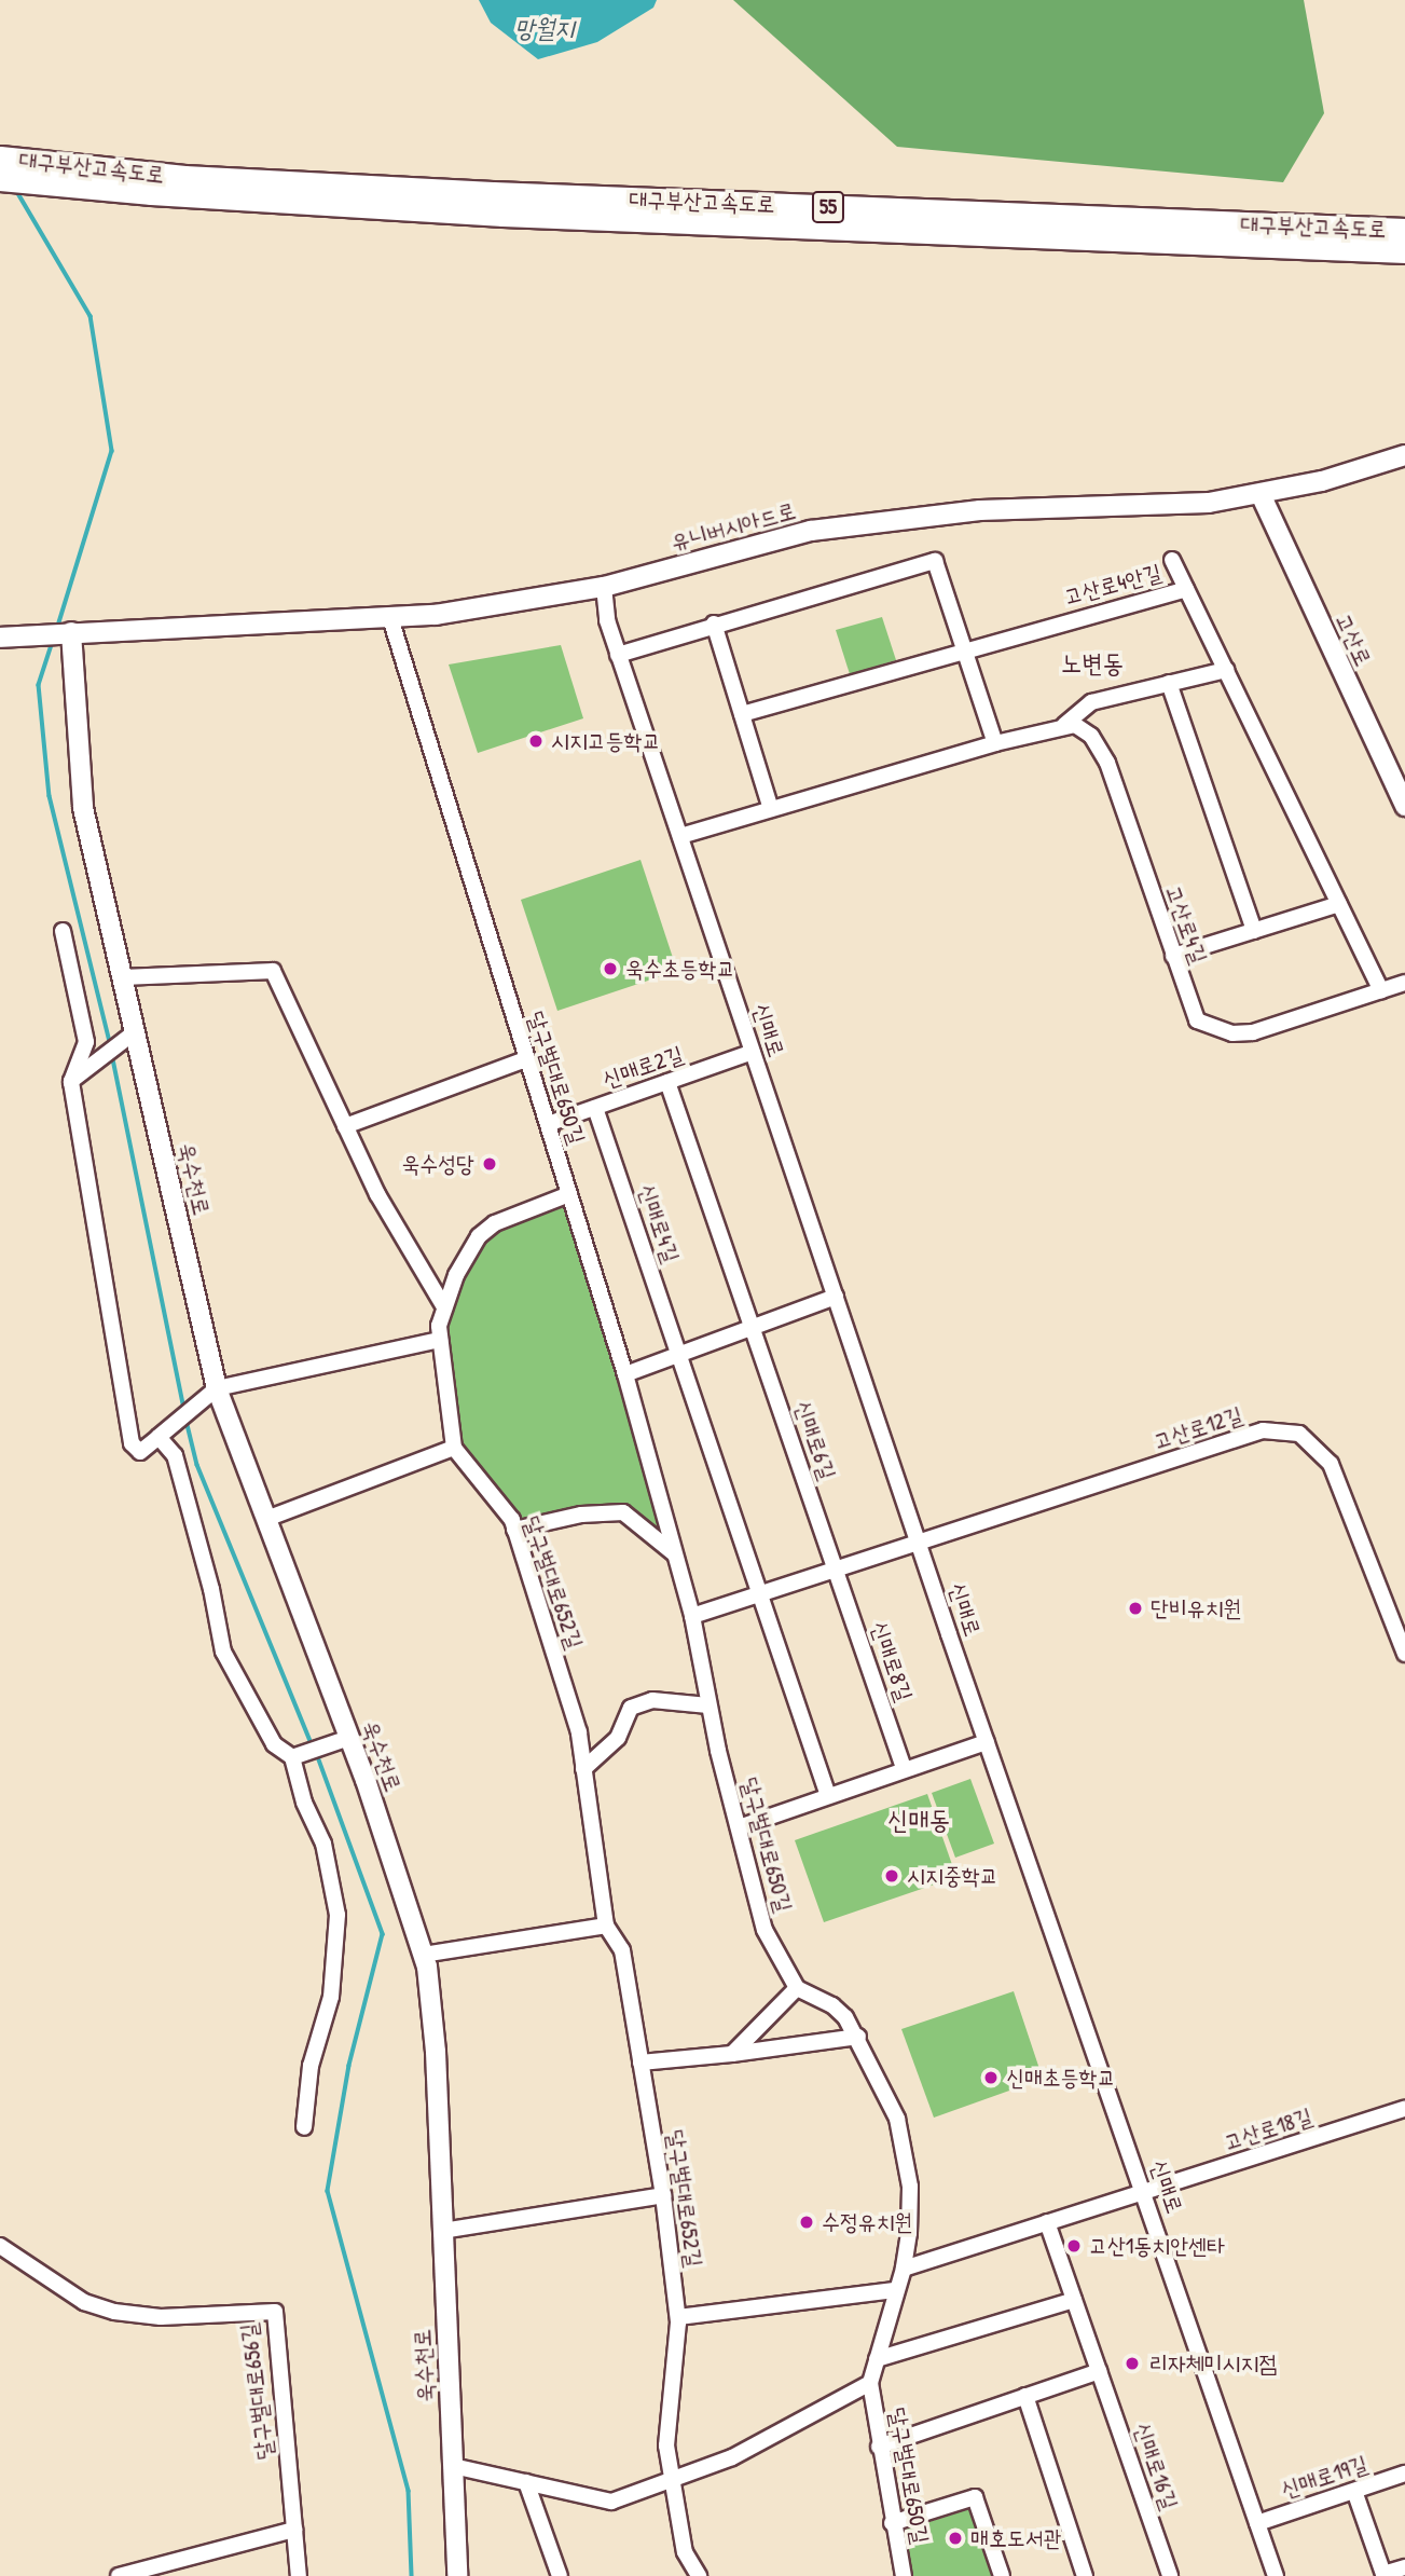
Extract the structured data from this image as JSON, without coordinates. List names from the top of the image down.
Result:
{
  "streets": {
    "highway": ["대구부산고속도로", "55"],
    "main road": ["유니버시아드로", "고산로", "욱수천로"],
    "street": [
      "고산로4안길",
      "고산로4길",
      "신매로",
      "신매로2길",
      "달구벌대로650길",
      "신매로4길",
      "고산로12길",
      "신매로6길",
      "달구벌대로652길",
      "신매로8길",
      "고산로18길",
      "달구벌대로656길",
      "신매로16길",
      "신매로19길"
    ]
  },
  "crossings": [
    ["유니버시아드로", "고산로"],
    ["유니버시아드로", "신매로"],
    ["유니버시아드로", "달구벌대로650길"],
    ["유니버시아드로", "욱수천로"],
    ["고산로4안길", "고산로4길"],
    ["신매로", "신매로2길"],
    ["신매로", "고산로12길"],
    ["신매로", "고산로18길"],
    ["신매로", "신매로19길"],
    ["신매로2길", "달구벌대로650길"],
    ["신매로2길", "신매로4길"],
    ["달구벌대로650길", "달구벌대로652길"],
    ["신매로6길", "신매로8길"]
  ],
  "districts": ["노변동", "신매동"],
  "water": ["망월지"],
  "places": [
    "시지고등학교",
    "욱수초등학교",
    "욱수성당",
    "단비유치원",
    "시지중학교",
    "신매초등학교",
    "수정유치원",
    "고산1동치안센타",
    "리자체미시지점",
    "매호도서관"
  ]
}
